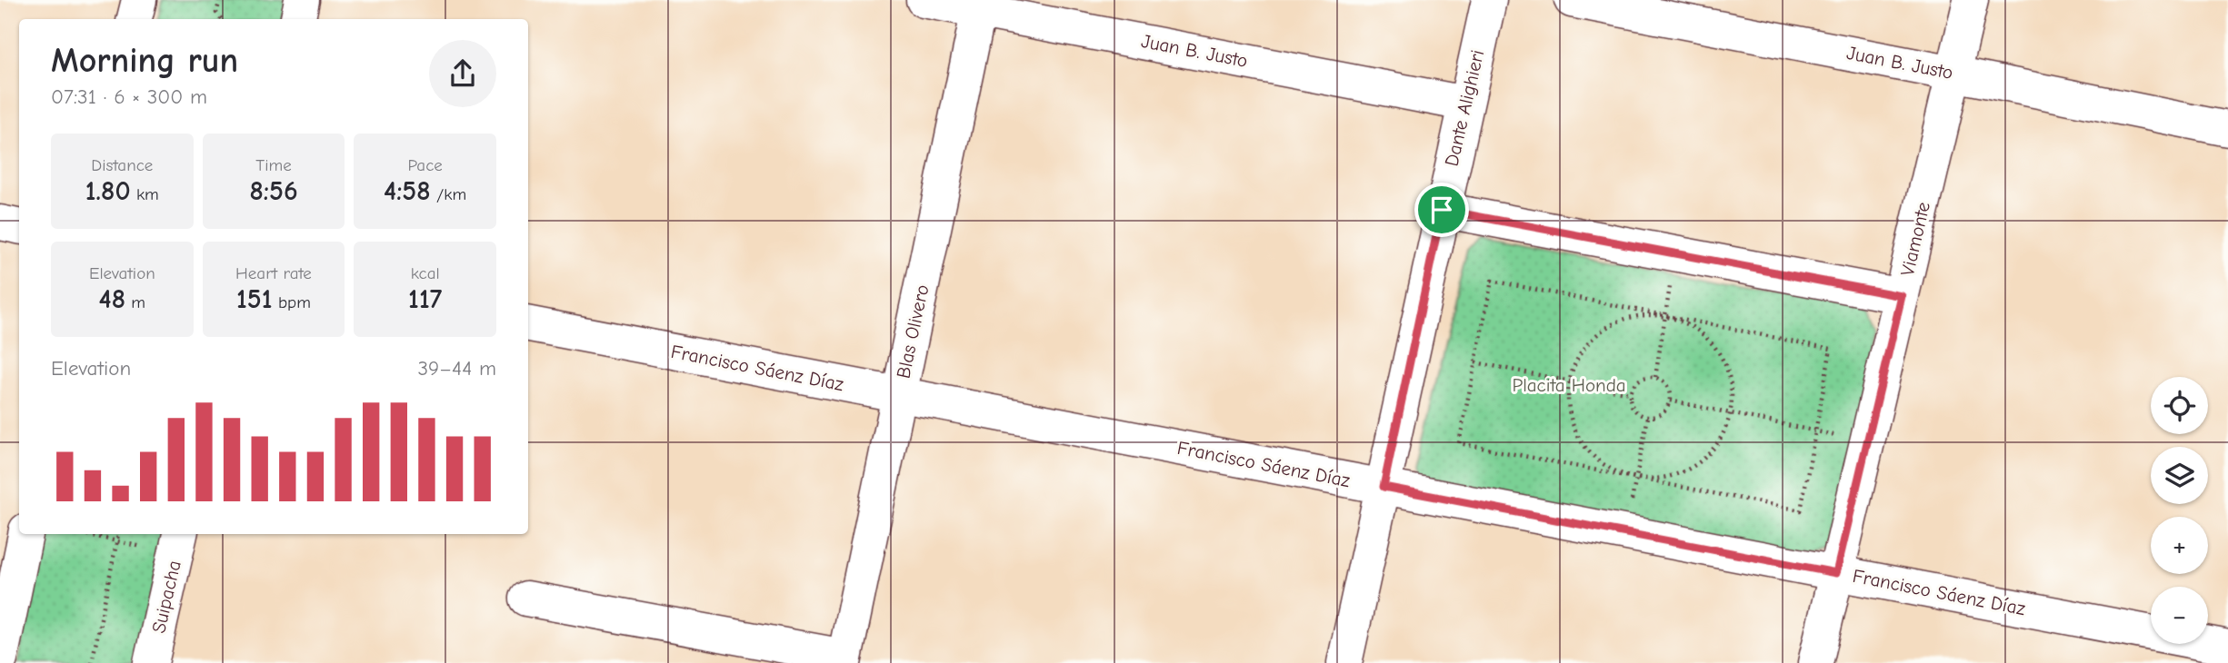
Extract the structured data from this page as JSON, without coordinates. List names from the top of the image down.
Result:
{
  "streets": {
    "street": [
      "Juan B. Justo",
      "Dante Alighieri",
      "Viamonte",
      "Blas Olivero",
      "Francisco Sáenz Díaz",
      "Suipacha"
    ]
  },
  "crossings": [
    ["Juan B. Justo", "Dante Alighieri"],
    ["Juan B. Justo", "Viamonte"],
    ["Juan B. Justo", "Blas Olivero"],
    ["Dante Alighieri", "Francisco Sáenz Díaz"],
    ["Viamonte", "Francisco Sáenz Díaz"],
    ["Blas Olivero", "Francisco Sáenz Díaz"]
  ],
  "parks": ["Placita Honda"],
  "page": {
    "heading": ["Morning run", "07:31 · 6 × 300 m"],
    "stats": [
      ["Distance", "1.80 km"],
      ["Time", "8:56"],
      ["Pace", "4:58 /km"],
      ["Elevation", "48 m"],
      ["Heart rate", "151 bpm"],
      ["kcal", "117"]
    ],
    "chart": ["Elevation", "39–44 m"],
    "map_buttons": ["+", "−"]
  }
}
